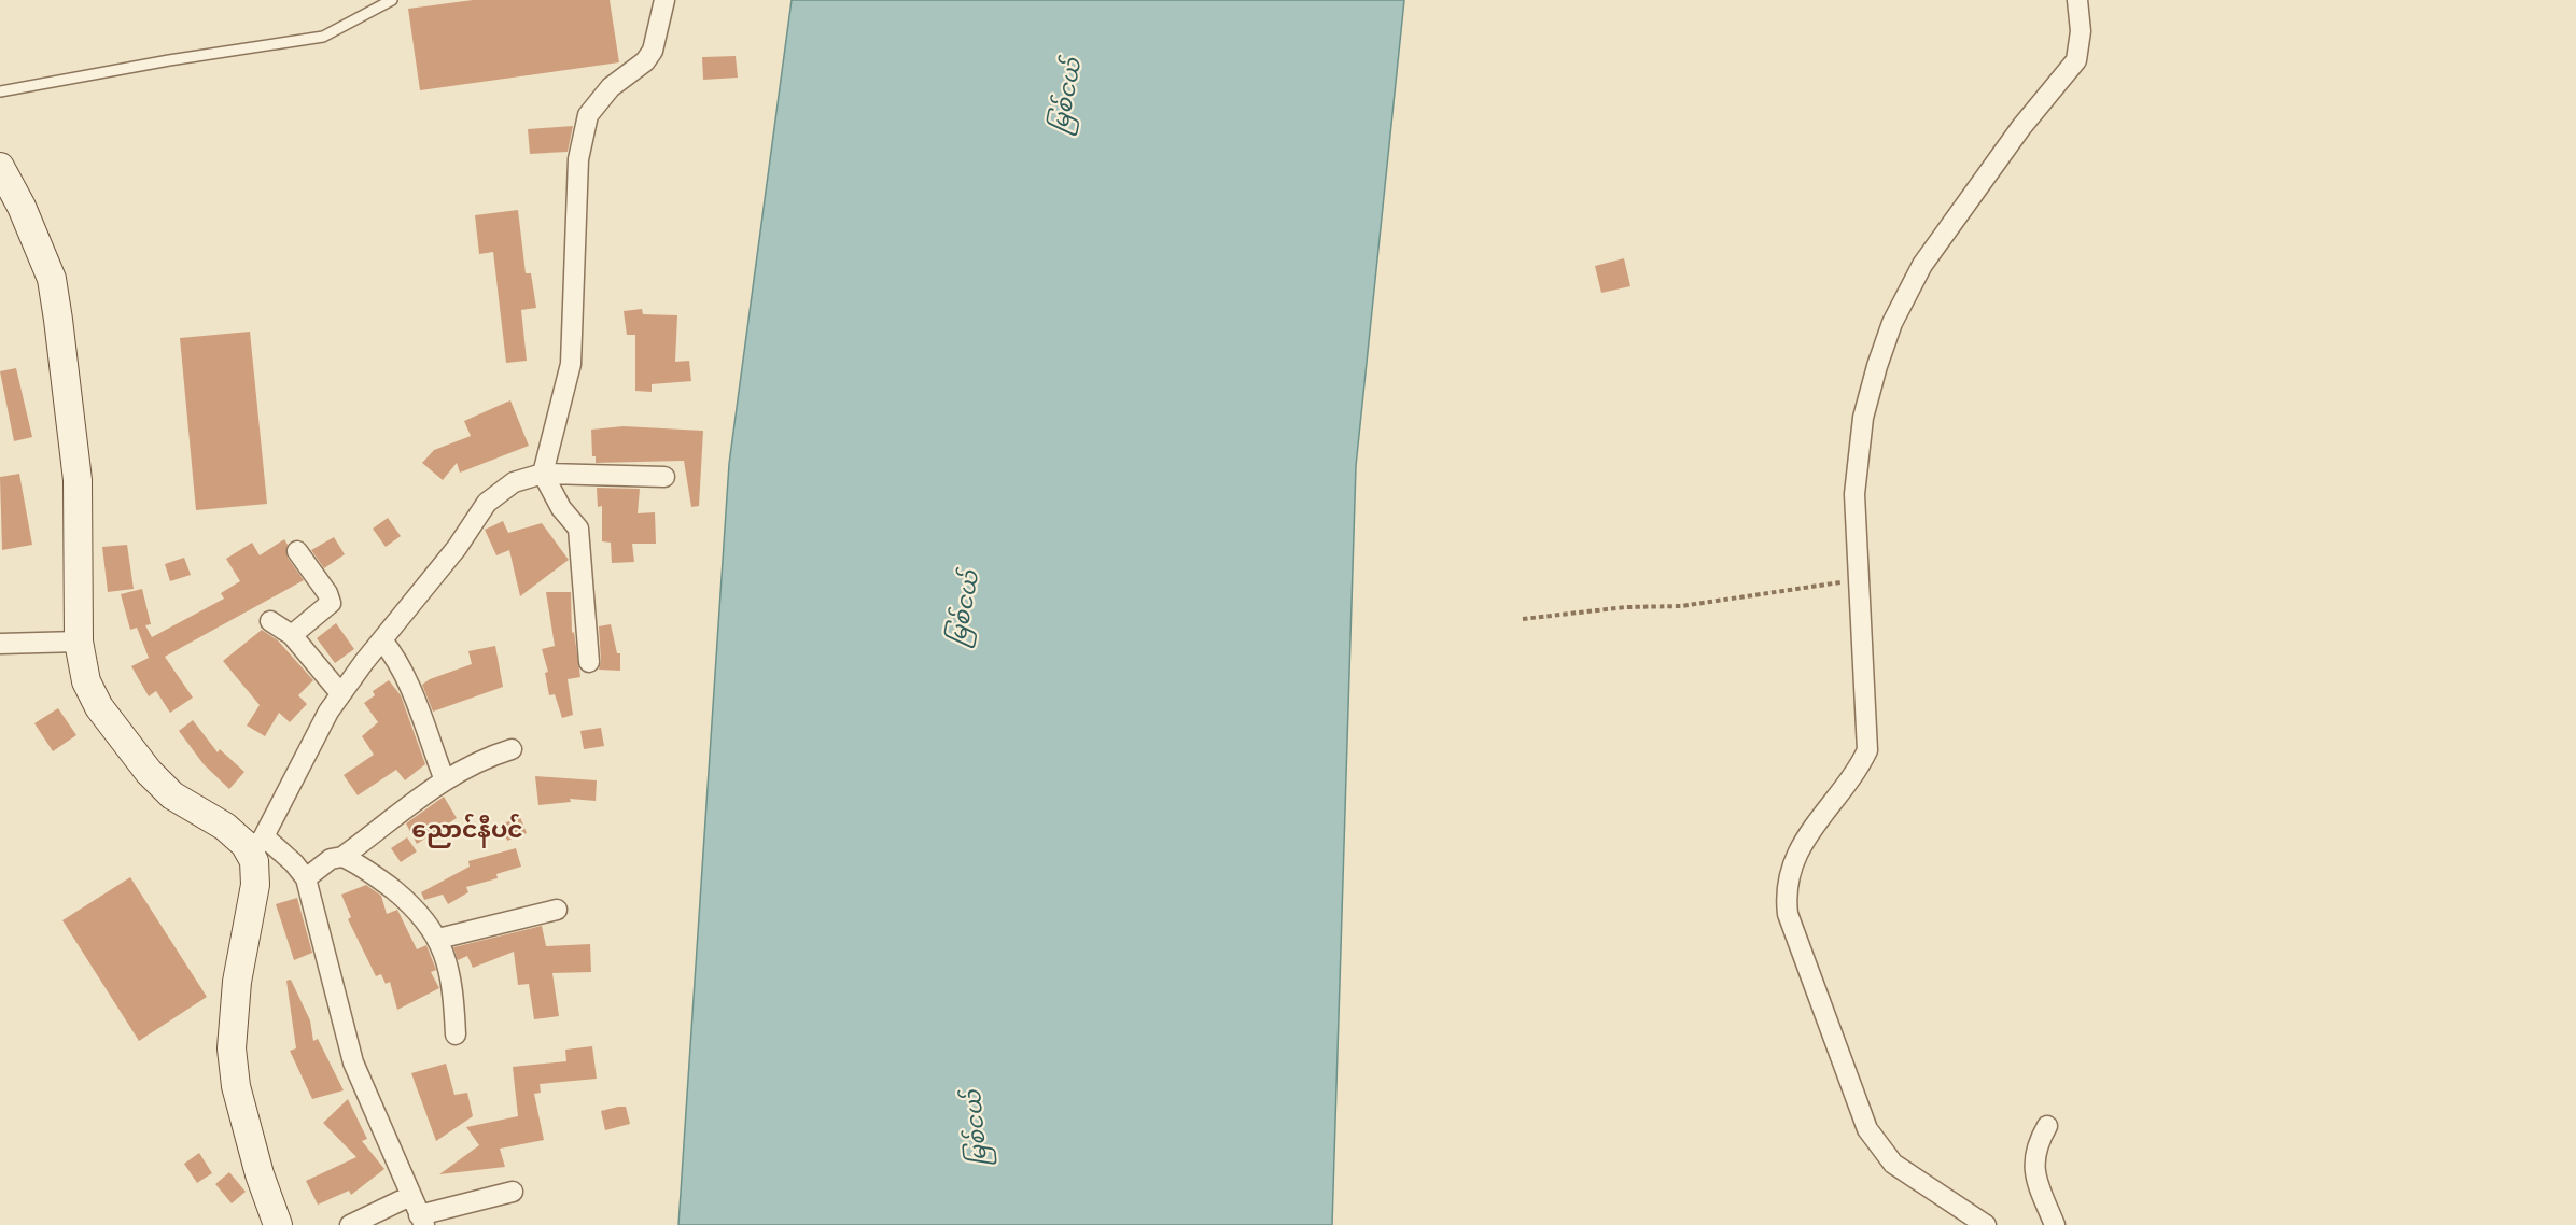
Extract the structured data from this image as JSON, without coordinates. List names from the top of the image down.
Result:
{
  "districts": ["ညောင်နီပင်"],
  "water": ["မြစ်ငယ်"]
}
